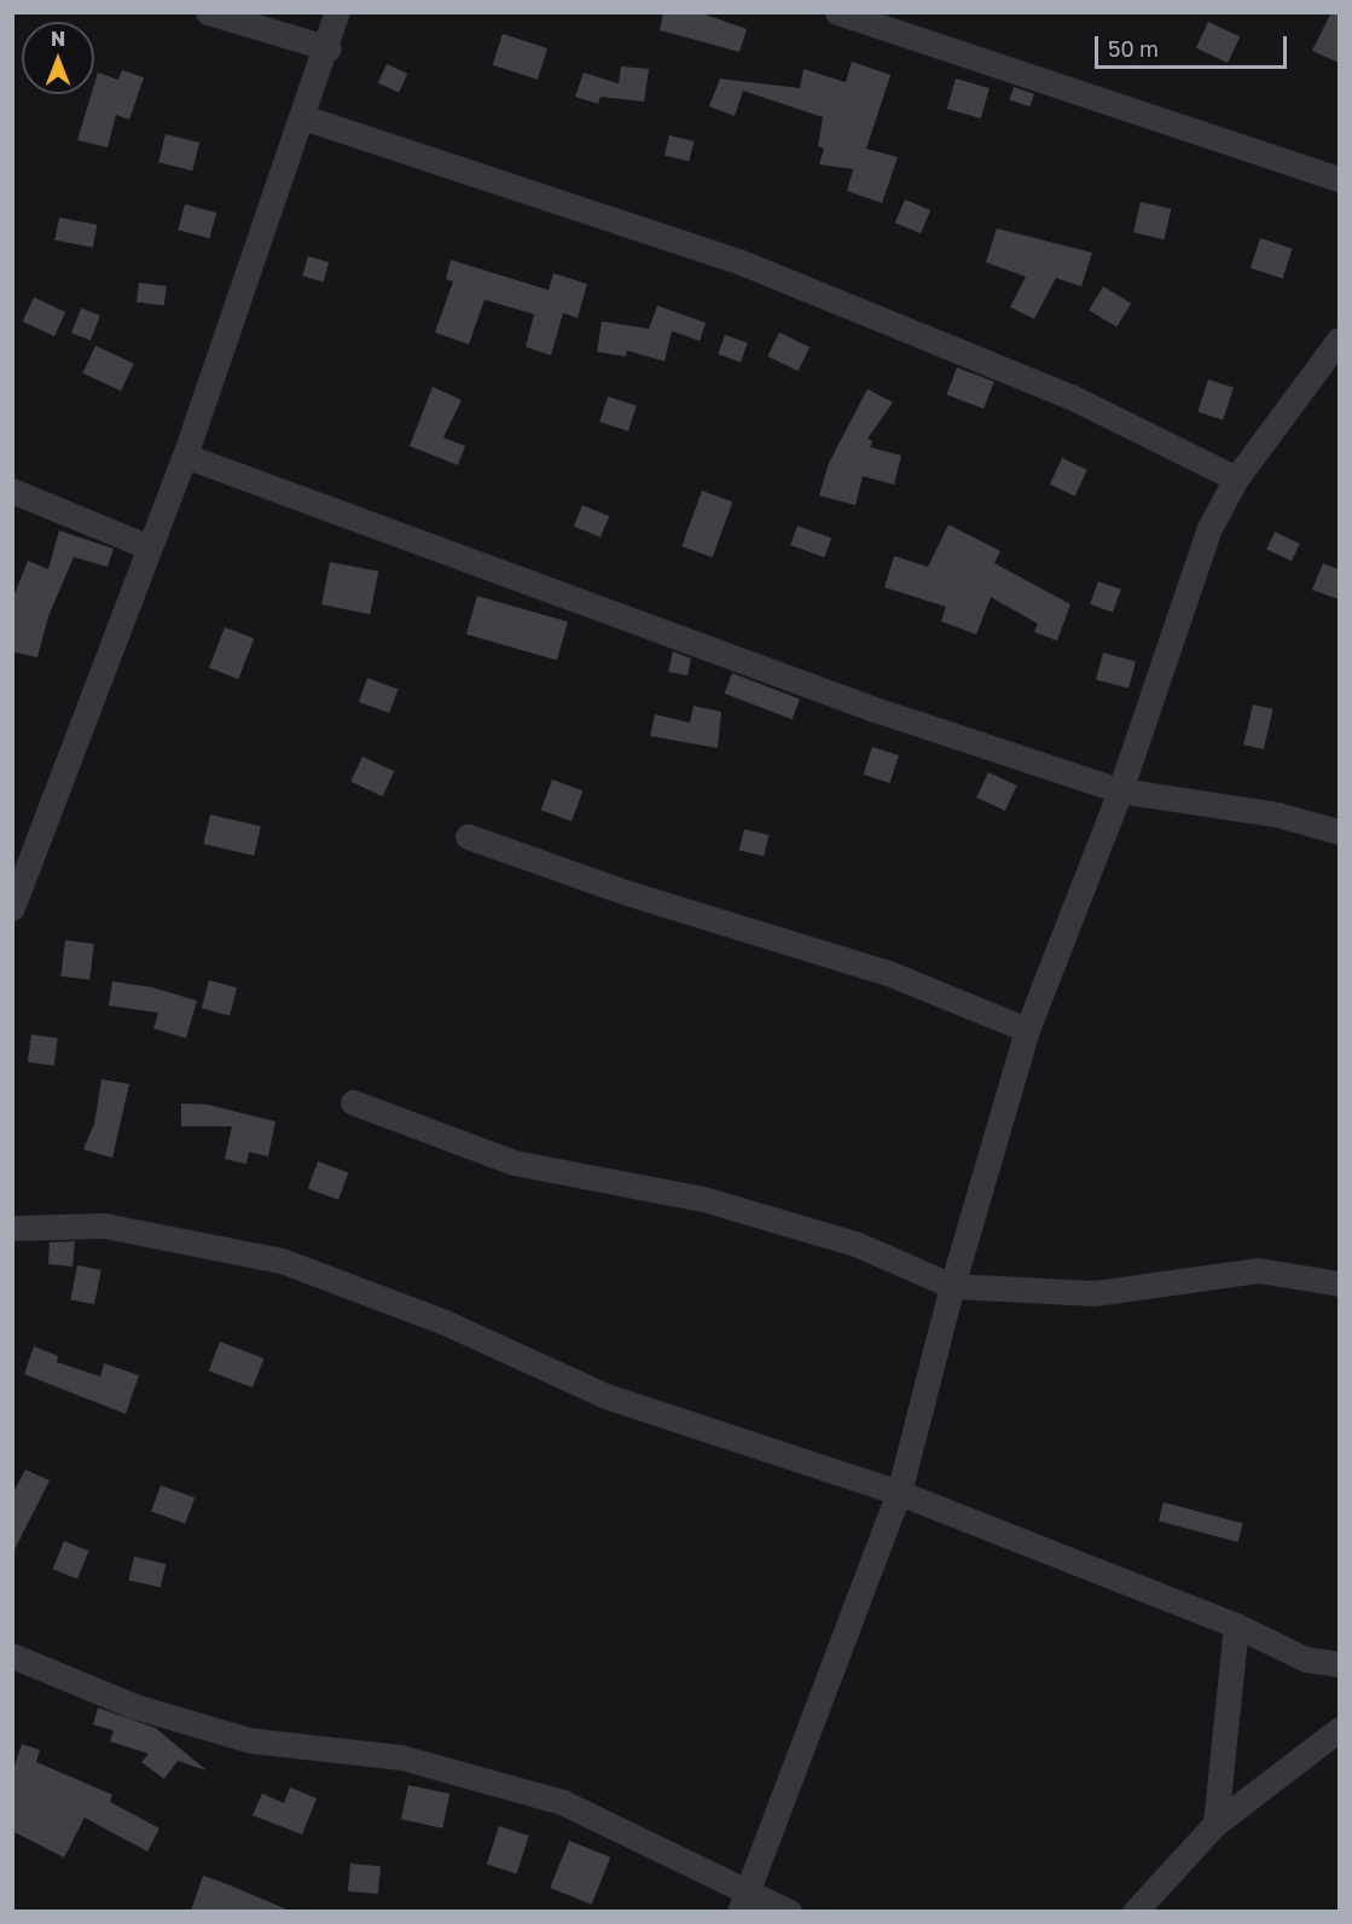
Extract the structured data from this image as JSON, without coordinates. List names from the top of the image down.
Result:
{
  "scale_bar": "50 m",
  "north": "top"
}
